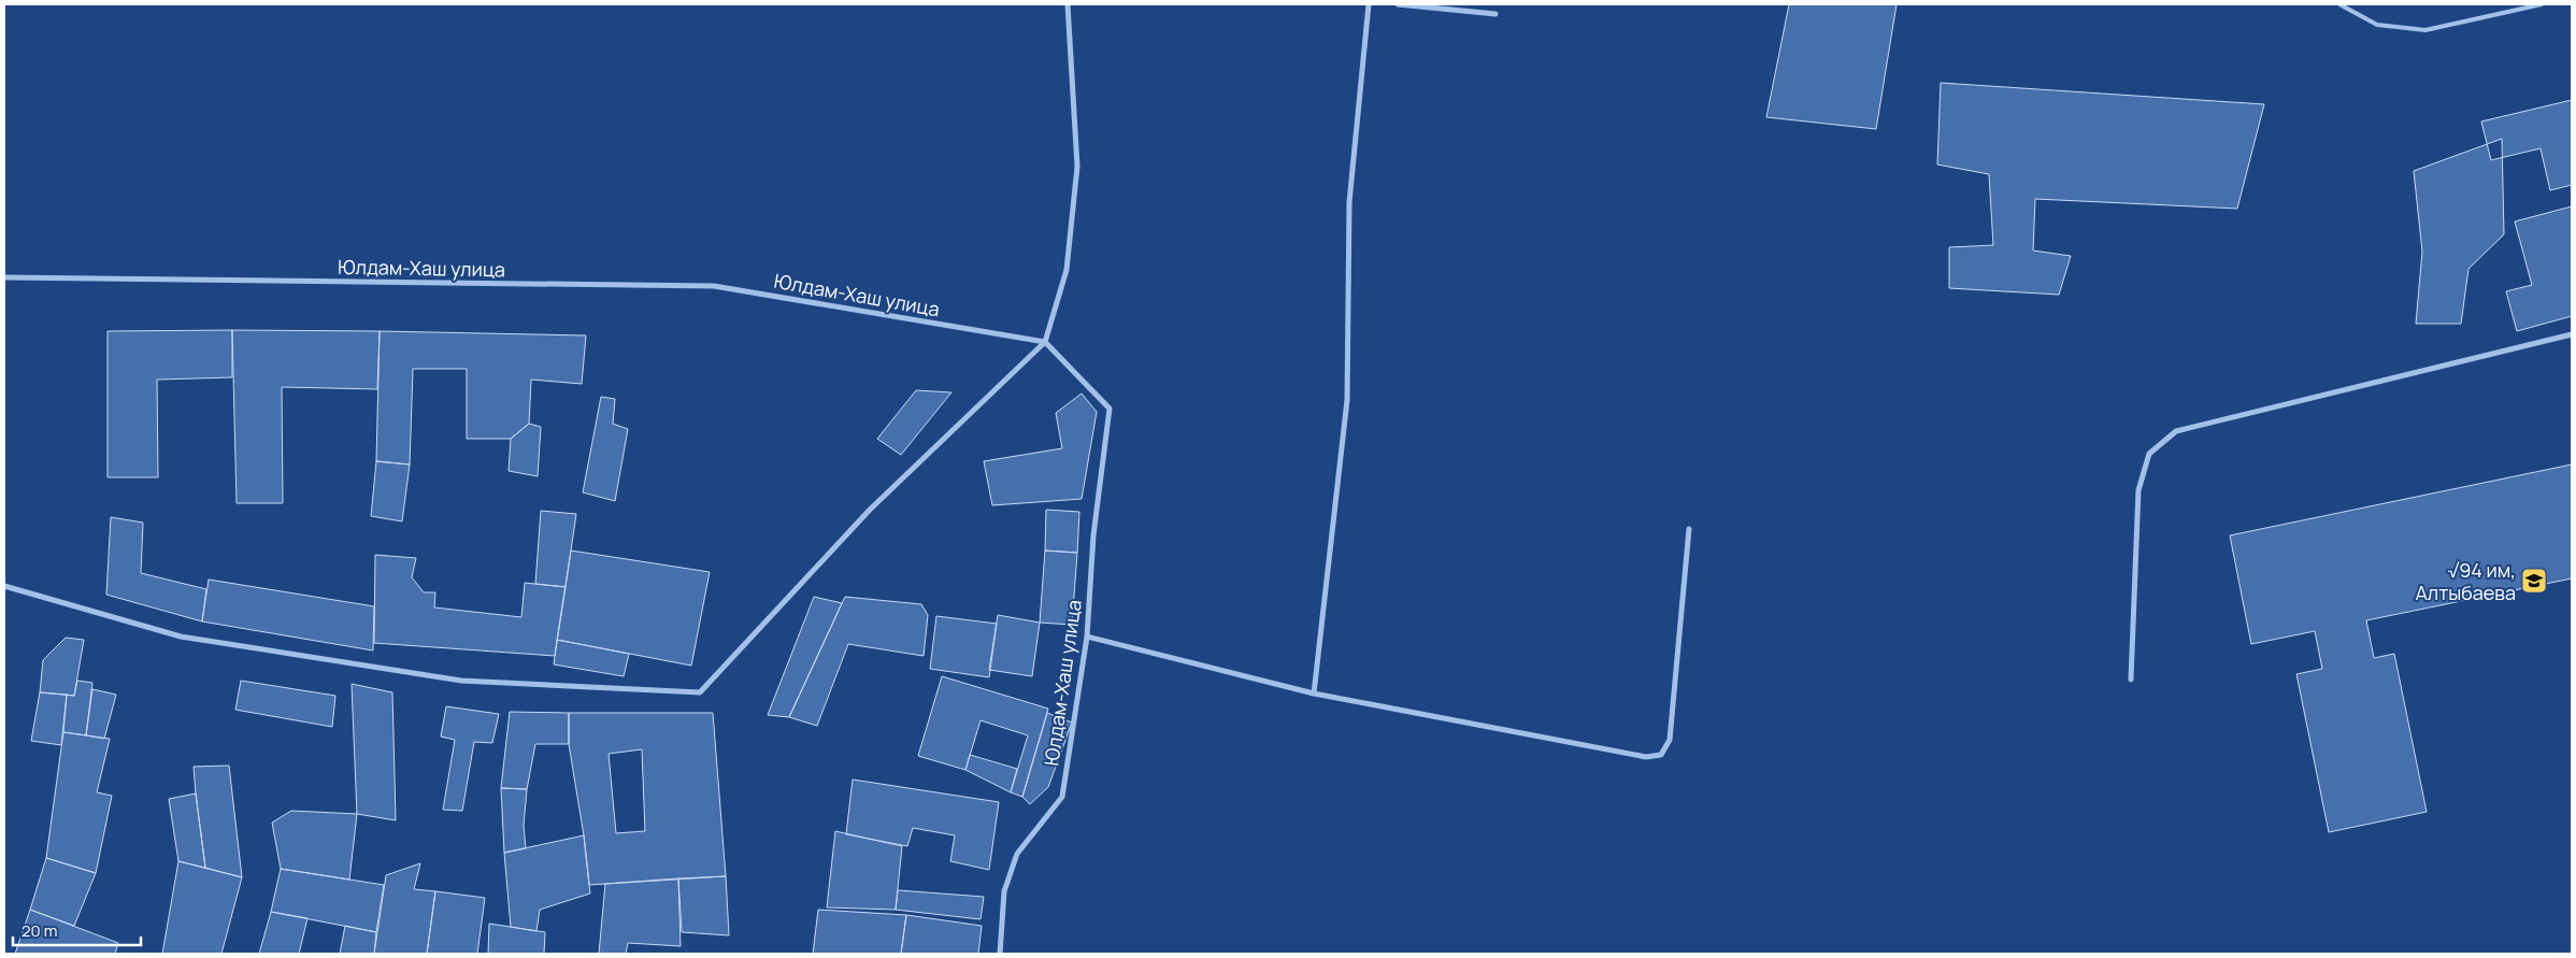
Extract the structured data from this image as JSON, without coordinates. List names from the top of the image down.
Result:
{
  "streets": {
    "street": ["Юлдам-Хаш улица"]
  },
  "places": {
    "school or university": ["√94 им, Алтыбаева"]
  },
  "scale_bar": "20 m"
}
